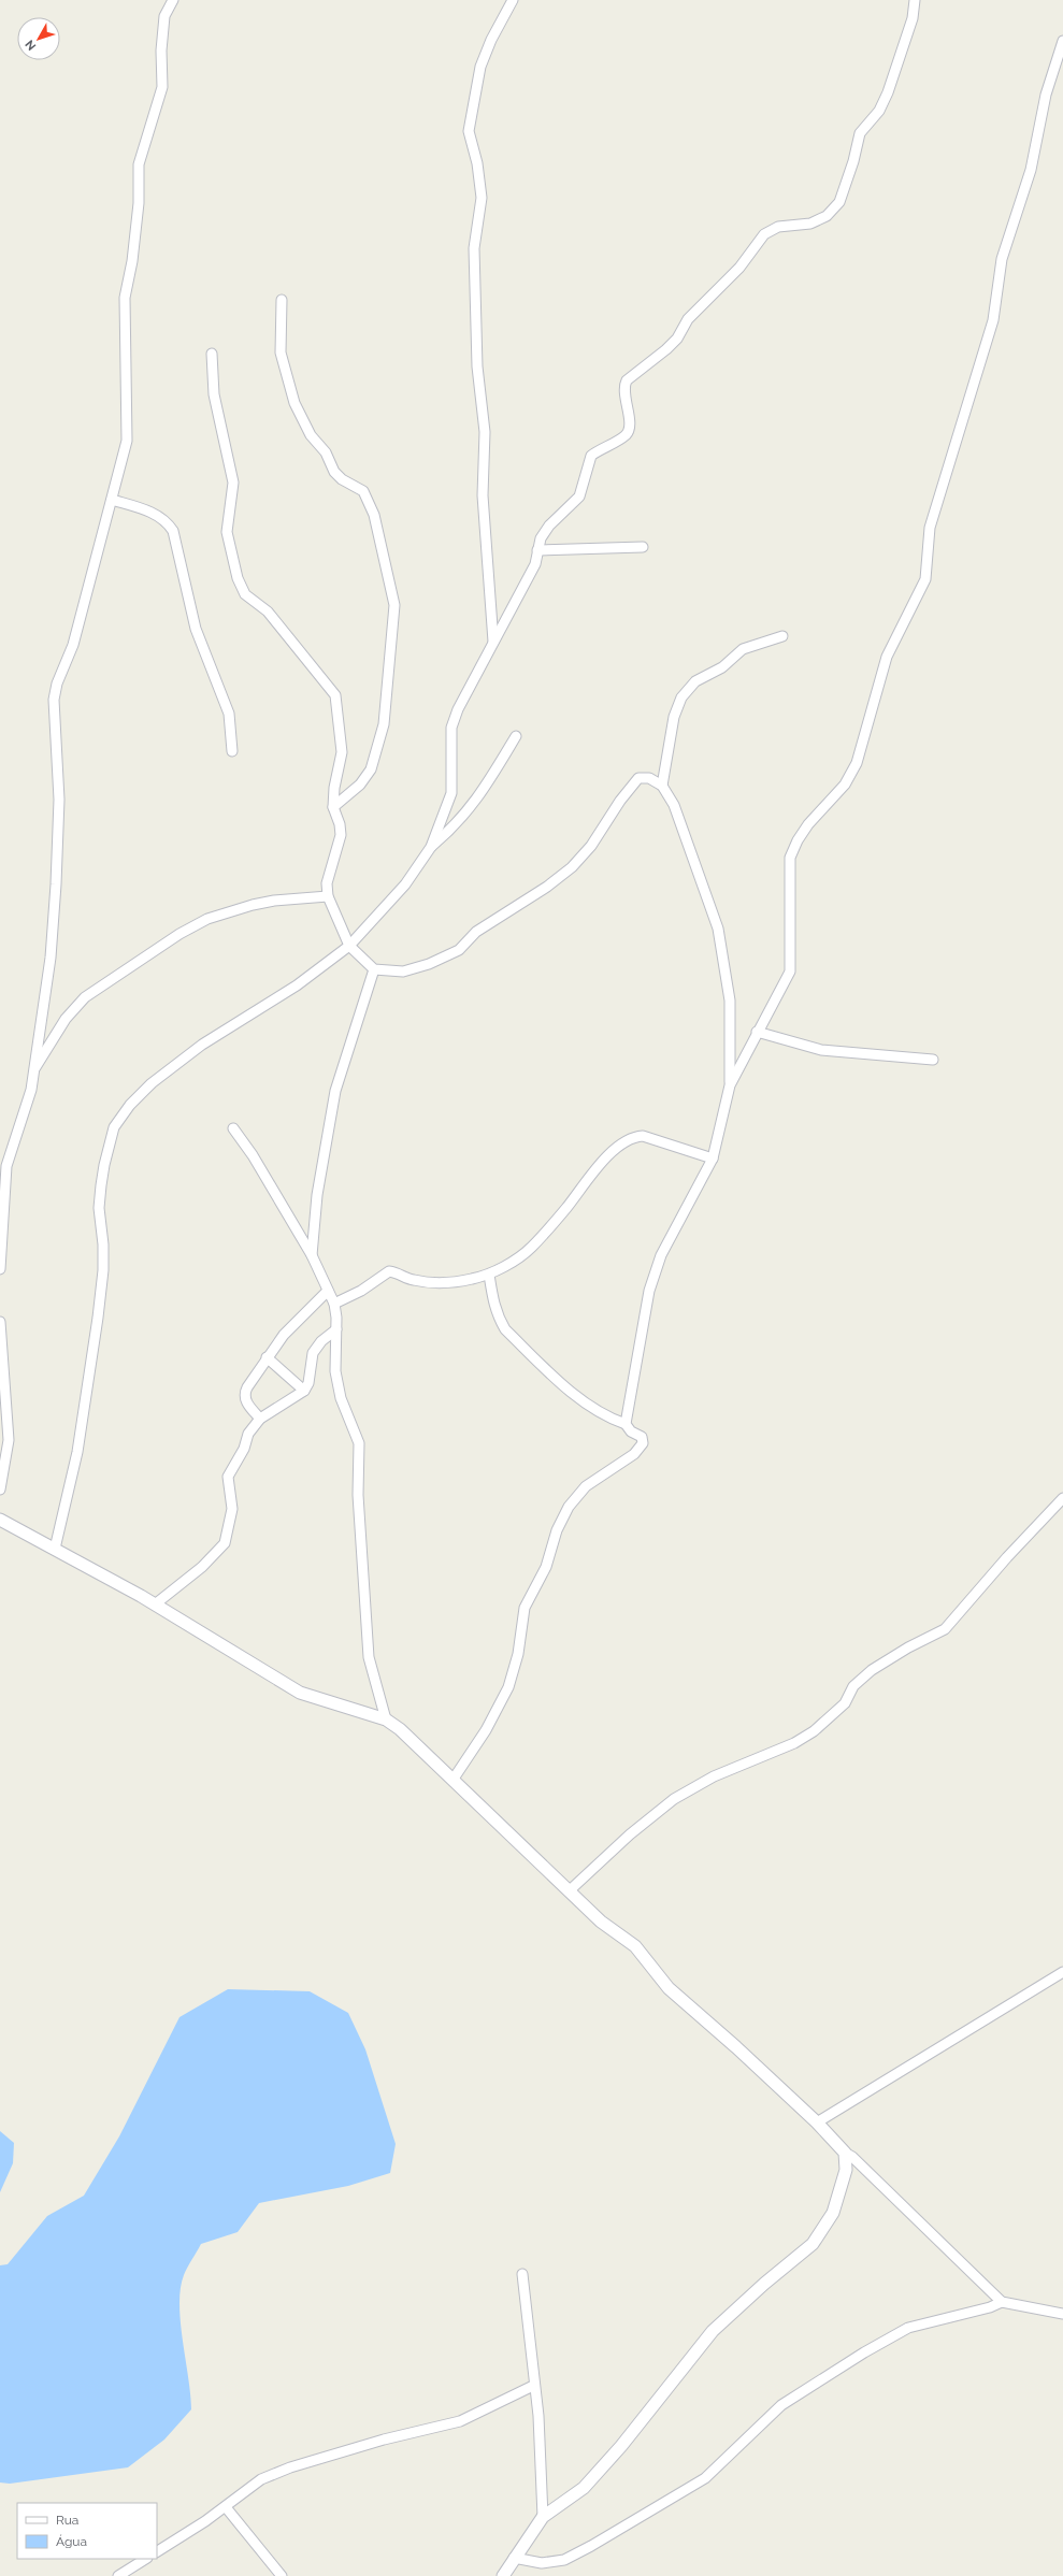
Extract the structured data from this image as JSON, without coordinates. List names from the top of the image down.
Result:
{
  "legend": ["Rua", "Água"],
  "north": "bottom left"
}
